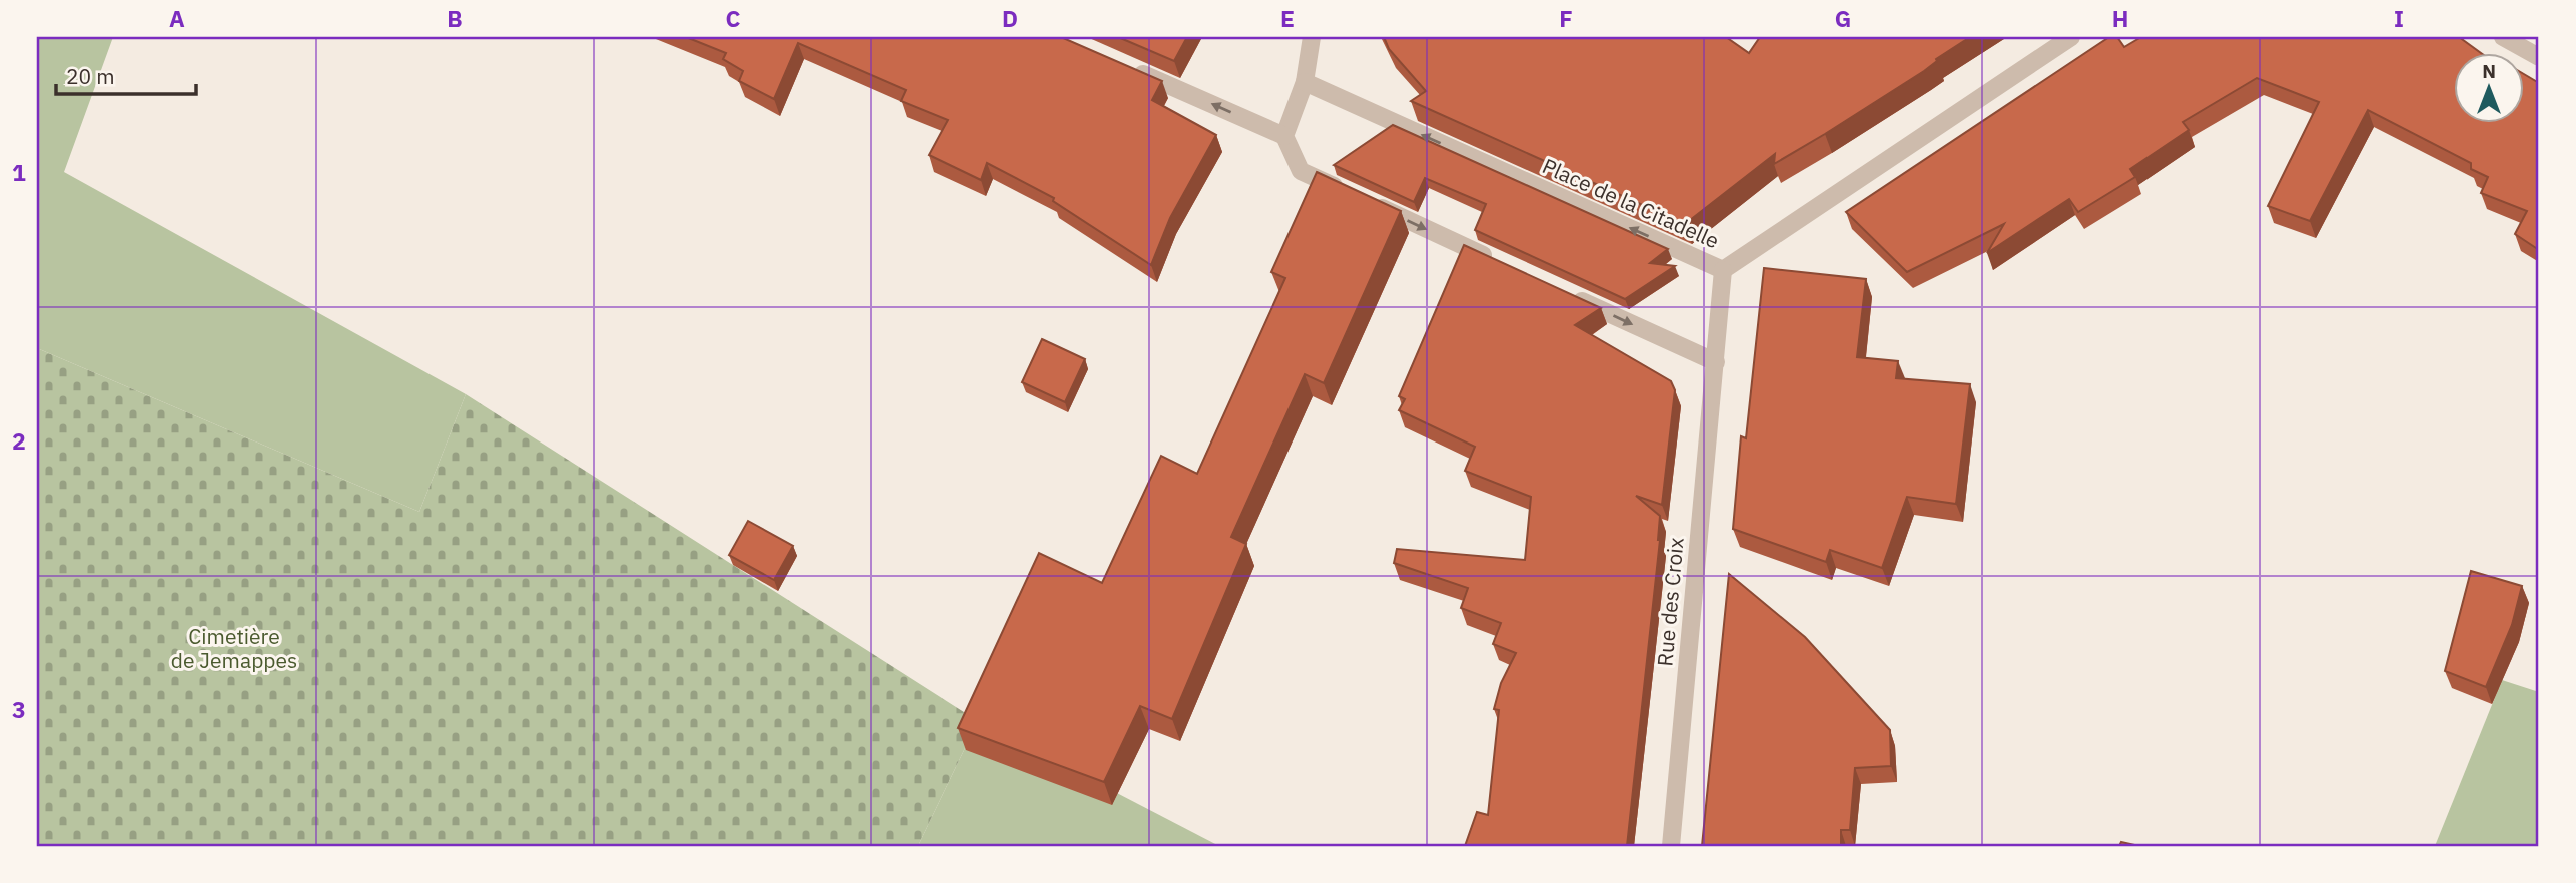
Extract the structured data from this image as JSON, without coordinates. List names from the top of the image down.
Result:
{
  "streets": {
    "street": ["Place de la Citadelle", "Rue des Croix"]
  },
  "crossings": [
    ["Place de la Citadelle", "Rue des Croix"]
  ],
  "parks": ["Cimetière de Jemappes"],
  "scale_bar": "20 m",
  "north": "top",
  "grid": {
    "columns": [
      "A",
      "B",
      "C",
      "D",
      "E",
      "F",
      "G",
      "H",
      "I"
    ],
    "rows": ["1", "2", "3"]
  }
}
